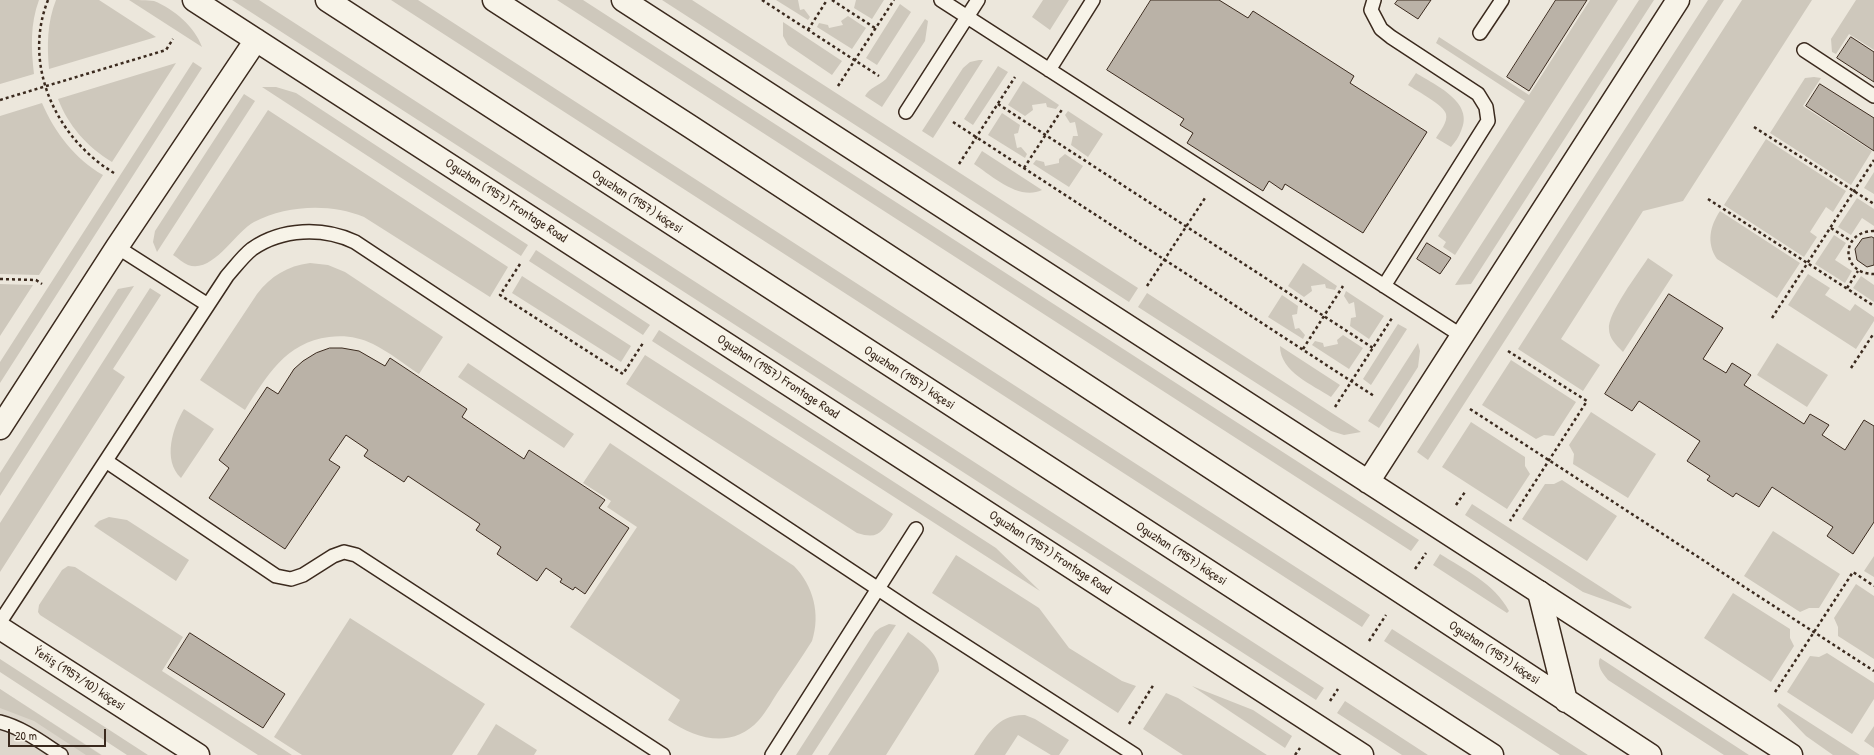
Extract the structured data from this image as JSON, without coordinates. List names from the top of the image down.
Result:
{
  "streets": {
    "street": ["Oguzhan (1957) Frontage Road", "Oguzhan (1957) köçesi", "Ýeňiş (1957/10) köçesi"]
  },
  "scale_bar": "20 m"
}
